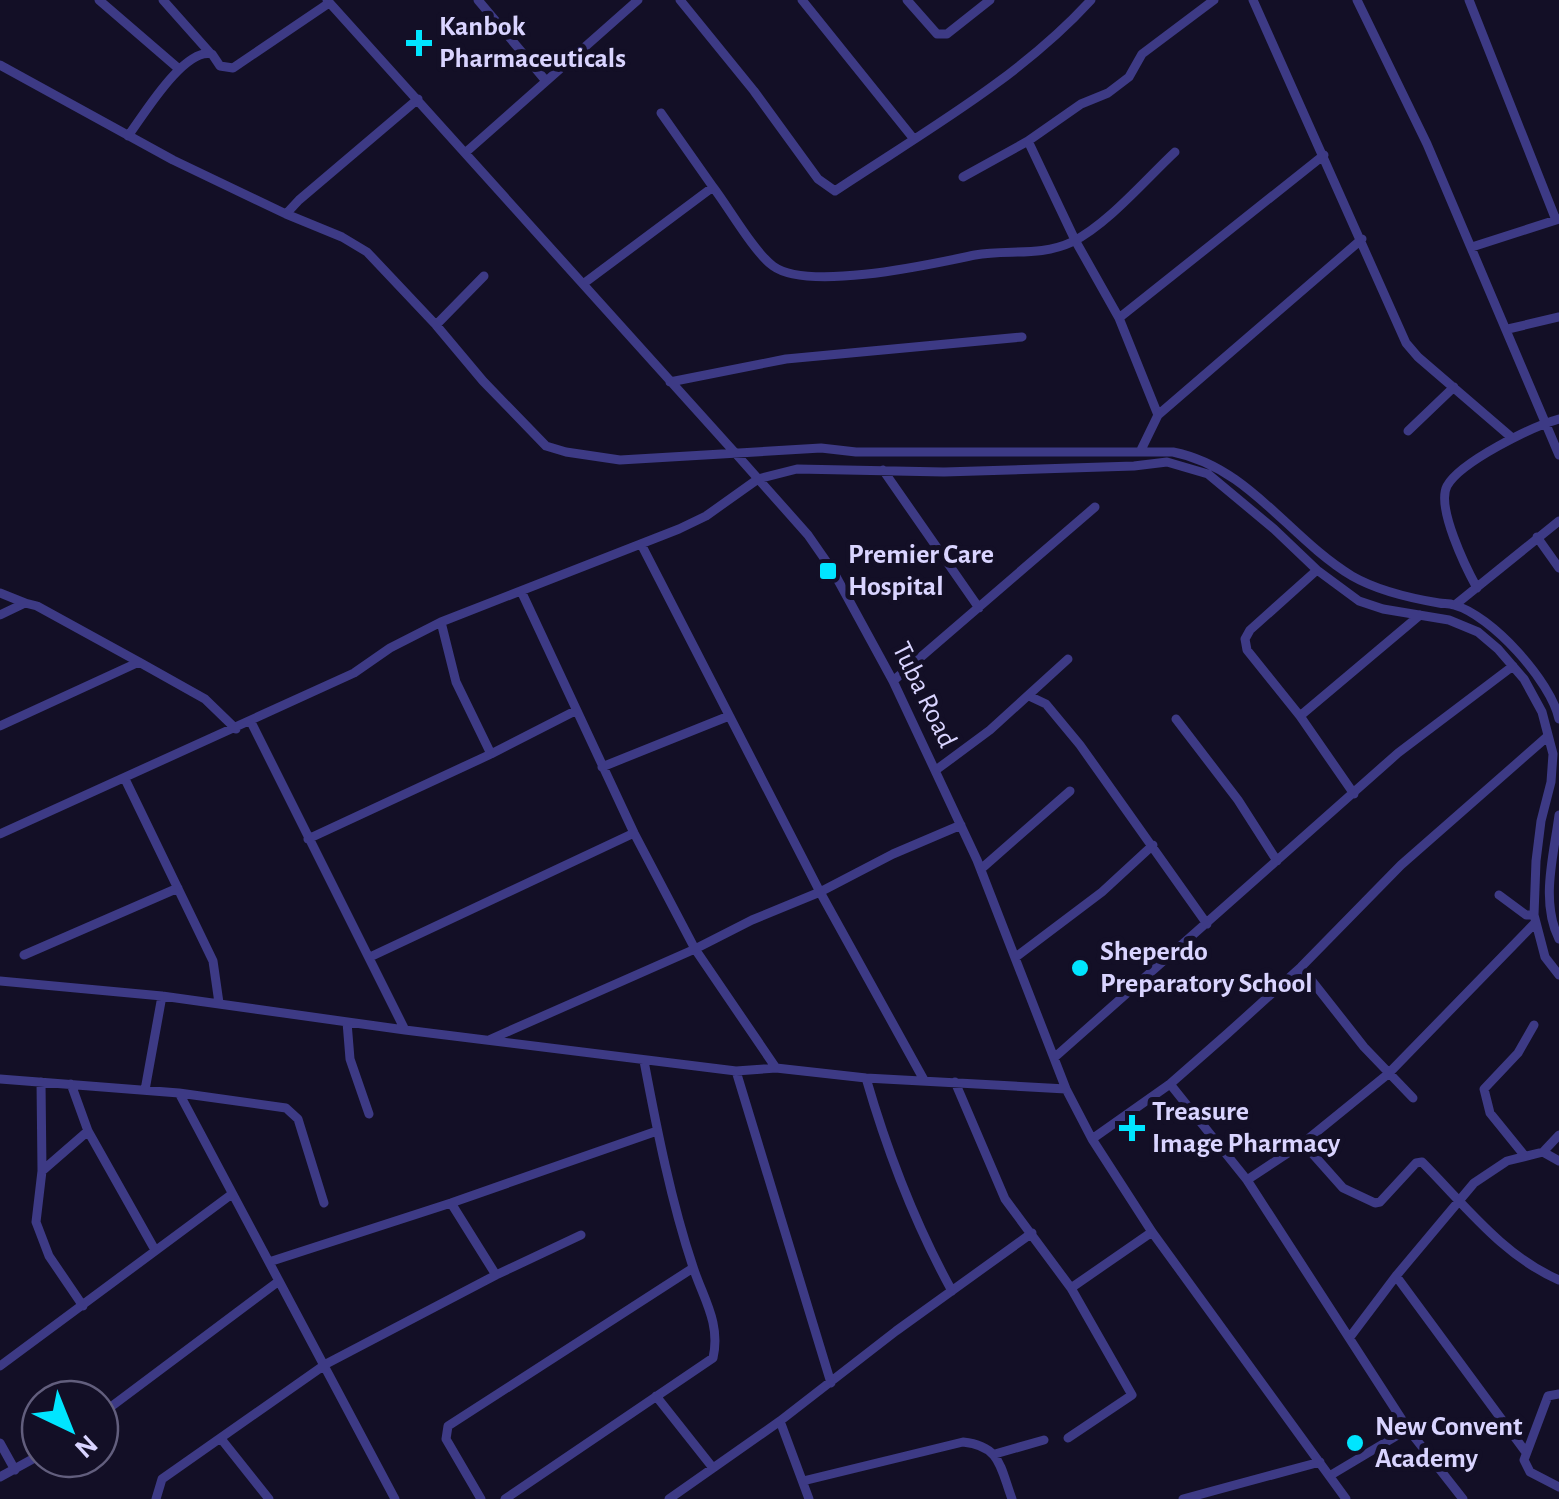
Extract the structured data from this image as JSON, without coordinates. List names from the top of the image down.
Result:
{
  "streets": {
    "street": ["Tuba Road"]
  },
  "places": {
    "health": ["Kanbok Pharmaceuticals", "Treasure Image Pharmacy"],
    "transit": ["Premier Care Hospital"],
    "other": ["Sheperdo Preparatory School", "New Convent Academy"]
  },
  "north": "bottom right"
}
